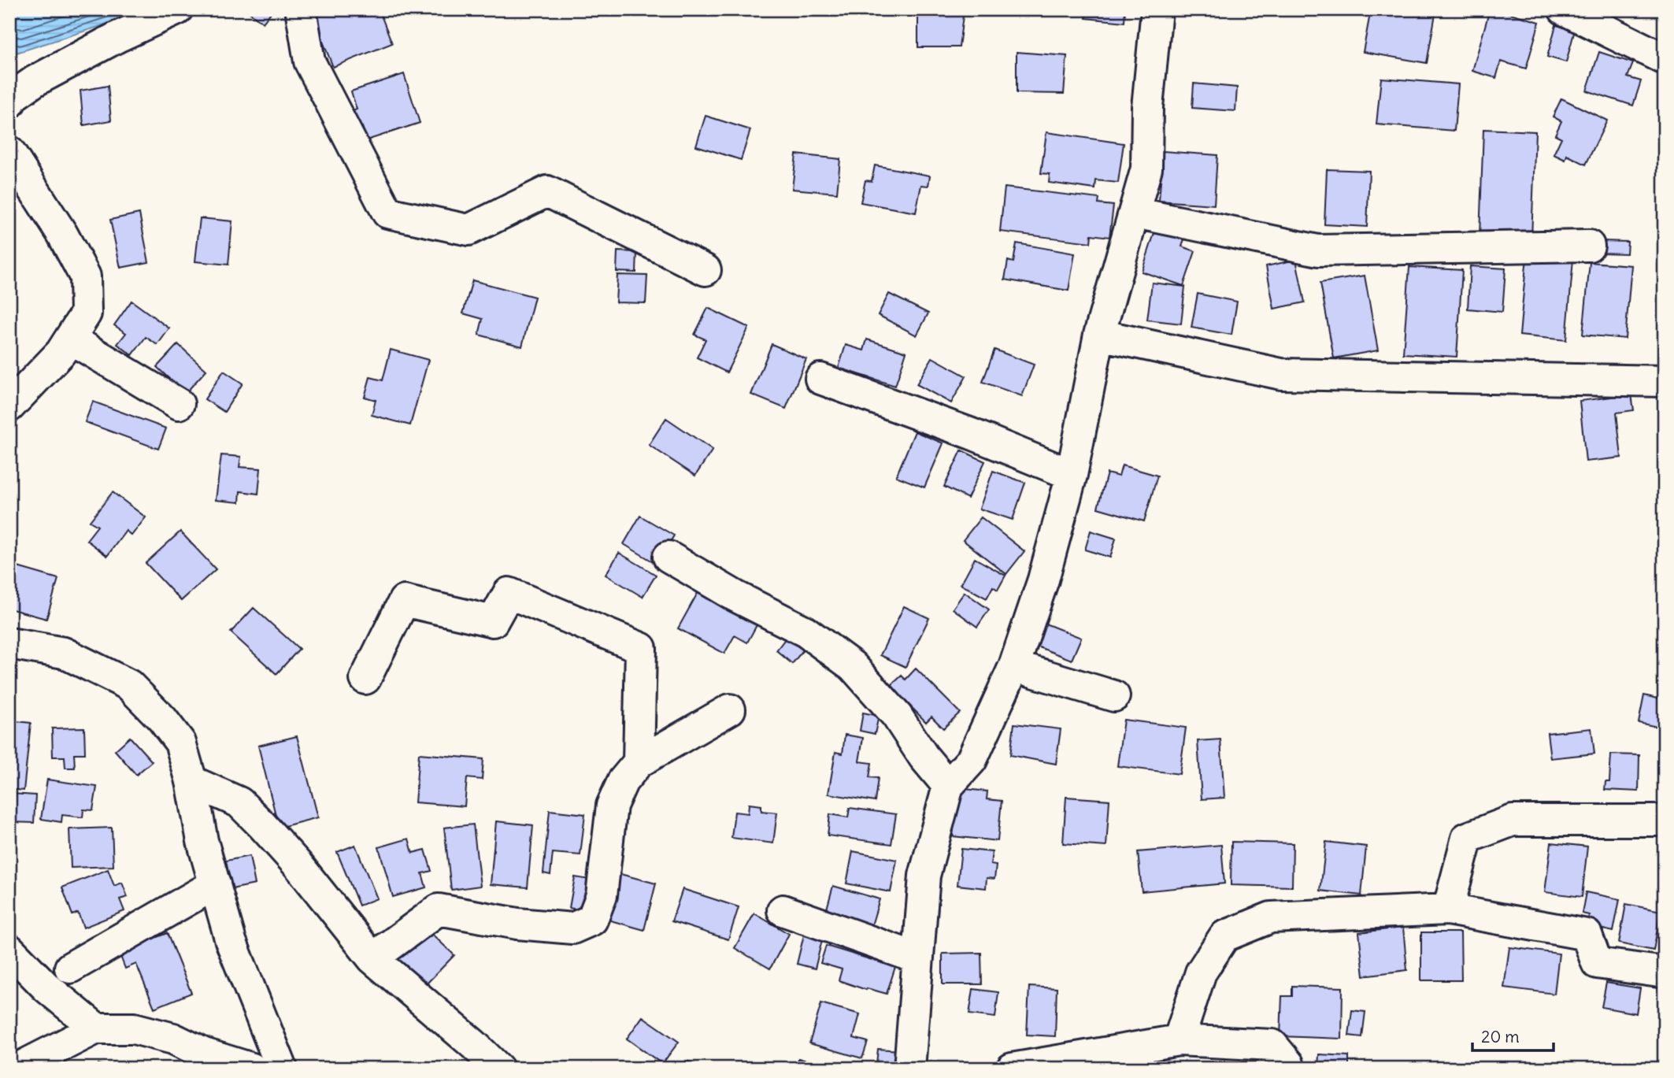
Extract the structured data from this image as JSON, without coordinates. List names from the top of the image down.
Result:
{
  "scale_bar": "20 m"
}
